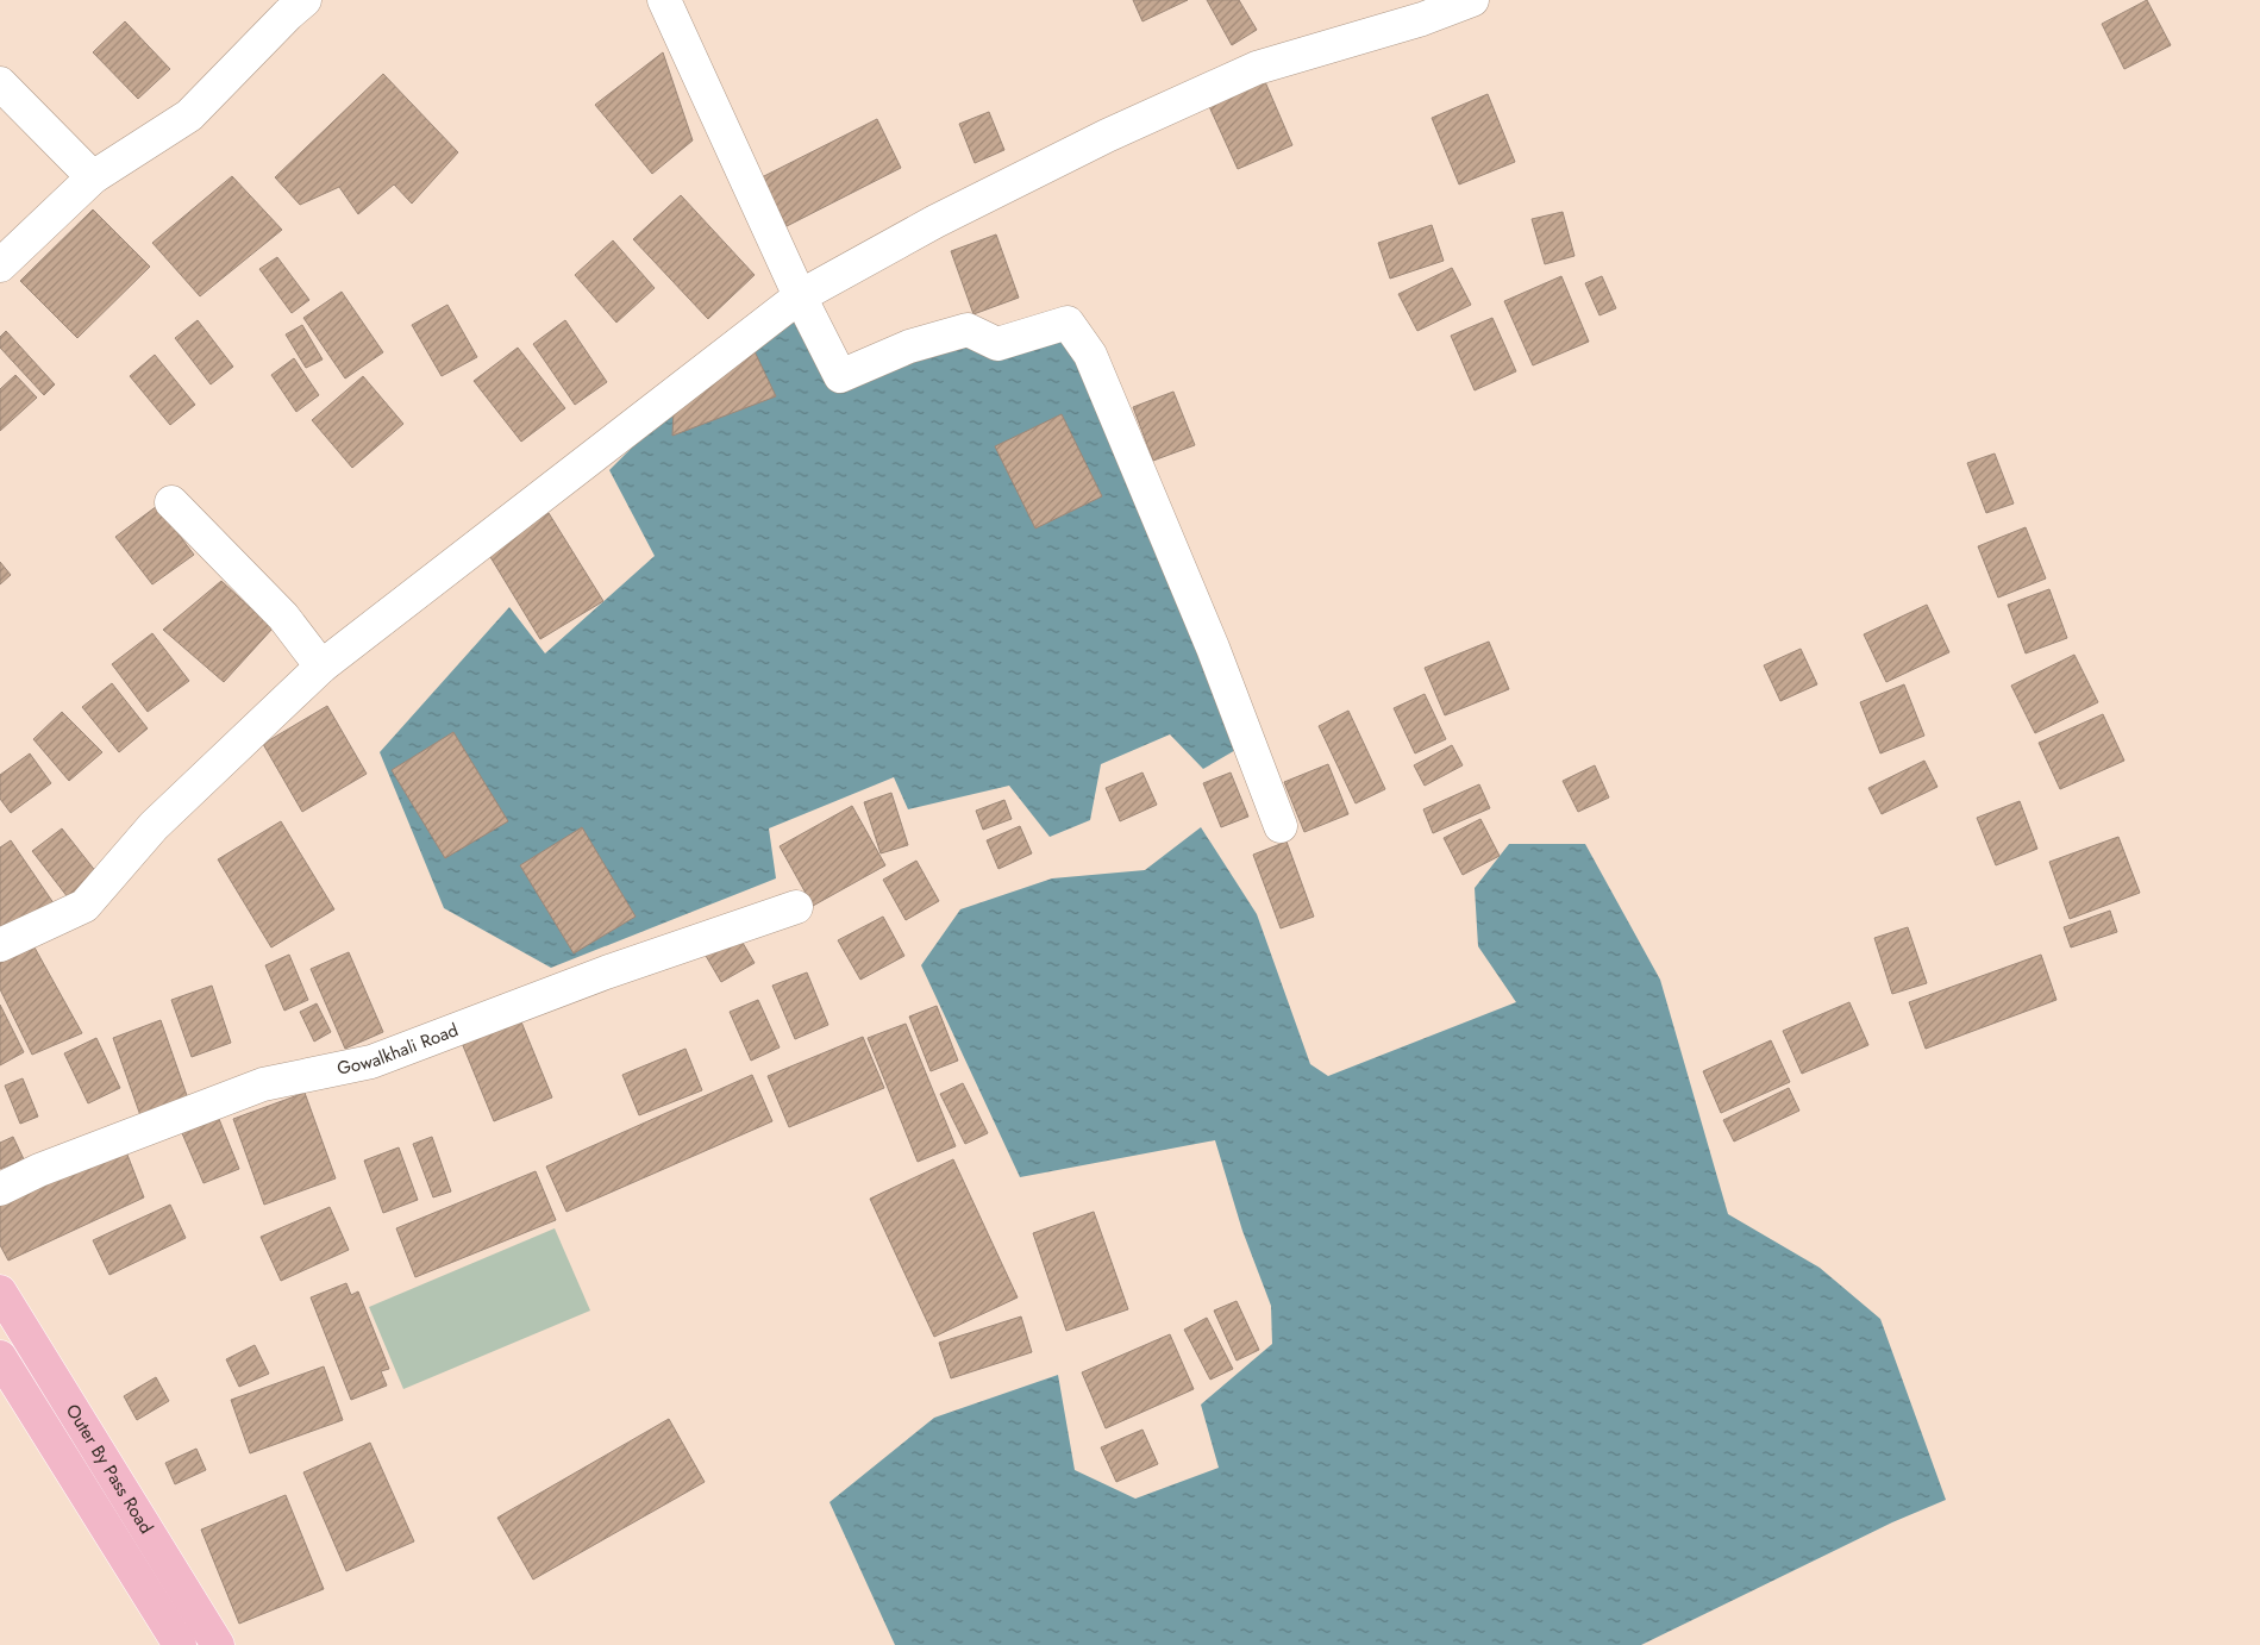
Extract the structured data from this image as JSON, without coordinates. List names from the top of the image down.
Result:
{
  "streets": {
    "main road": ["Outer By Pass Road"],
    "street": ["Gowalkhali Road"]
  }
}
